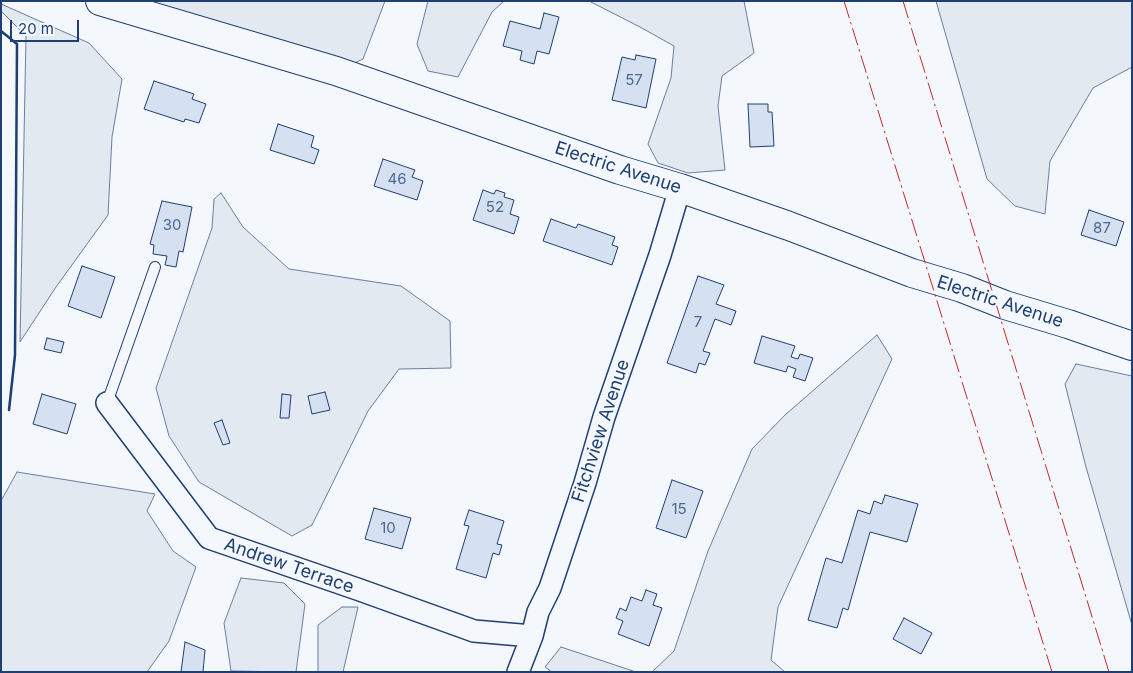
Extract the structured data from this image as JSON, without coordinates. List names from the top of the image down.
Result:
{
  "streets": {
    "main road": ["Electric Avenue"],
    "street": ["Fitchview Avenue", "Andrew Terrace"]
  },
  "crossings": [
    ["Electric Avenue", "Fitchview Avenue"],
    ["Fitchview Avenue", "Andrew Terrace"]
  ],
  "house_numbers": [
    "57",
    "46",
    "52",
    "30",
    "87",
    "7",
    "15",
    "10"
  ],
  "scale_bar": "20 m"
}
